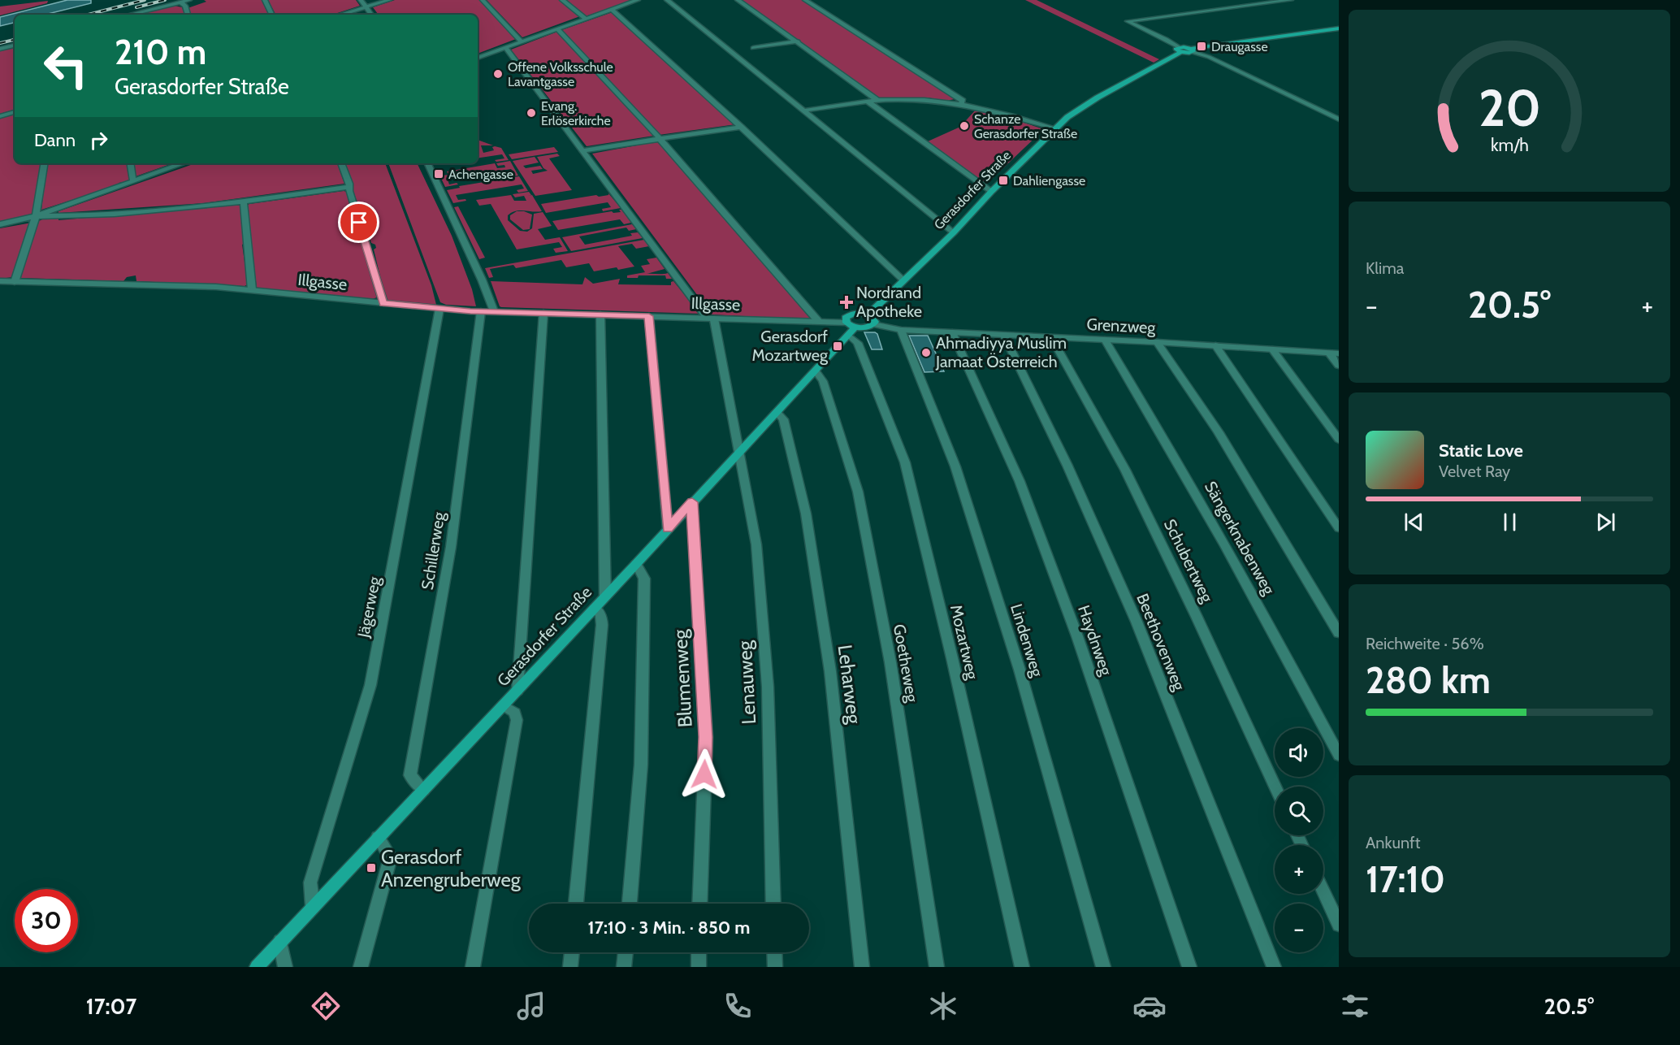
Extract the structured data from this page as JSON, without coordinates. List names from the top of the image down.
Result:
{
  "streets": {
    "main road": ["Gerasdorfer Straße"],
    "street": [
      "Illgasse",
      "Grenzweg",
      "Sängerknabenweg",
      "Schillerweg",
      "Schubertweg",
      "Jägerweg",
      "Lindenweg",
      "Haydnweg",
      "Mozartweg",
      "Beethovenweg",
      "Goetheweg",
      "Blumenweg",
      "Lenauweg",
      "Leharweg"
    ]
  },
  "crossings": [
    ["Gerasdorfer Straße", "Schillerweg"],
    ["Gerasdorfer Straße", "Jägerweg"],
    ["Gerasdorfer Straße", "Mozartweg"],
    ["Gerasdorfer Straße", "Goetheweg"],
    ["Gerasdorfer Straße", "Blumenweg"],
    ["Gerasdorfer Straße", "Lenauweg"],
    ["Gerasdorfer Straße", "Leharweg"],
    ["Illgasse", "Schillerweg"],
    ["Illgasse", "Jägerweg"],
    ["Illgasse", "Lenauweg"],
    ["Grenzweg", "Sängerknabenweg"],
    ["Grenzweg", "Schubertweg"],
    ["Grenzweg", "Lindenweg"],
    ["Grenzweg", "Haydnweg"],
    ["Grenzweg", "Beethovenweg"]
  ],
  "places": {
    "transit": [
      "Draugasse",
      "Achengasse",
      "Dahliengasse",
      "Gerasdorf Mozartweg",
      "Gerasdorf Anzengruberweg"
    ],
    "other": [
      "Offene Volksschule Lavantgasse",
      "Evang. Erlöserkirche",
      "Schanze Gerasdorfer Straße",
      "Ahmadiyya Muslim Jamaat Österreich"
    ],
    "health": ["Nordrand Apotheke"]
  },
  "page": {
    "turn": ["210 m", "Gerasdorfer Straße"],
    "then": "Dann",
    "tile": [
      "Klima",
      ["Reichweite · 56%", "280 km"],
      ["Ankunft", "17:10"]
    ],
    "heat": ["−", "20.5°", "+"],
    "song": ["Static Love", "Velvet Ray"],
    "map_buttons": ["+", "−"],
    "limit": "30",
    "trip": "17:10 · 3 Min. · 850 m",
    "tabs": ["17:07", "20.5°"],
    "gauge": ["20", "km/h"]
  }
}
